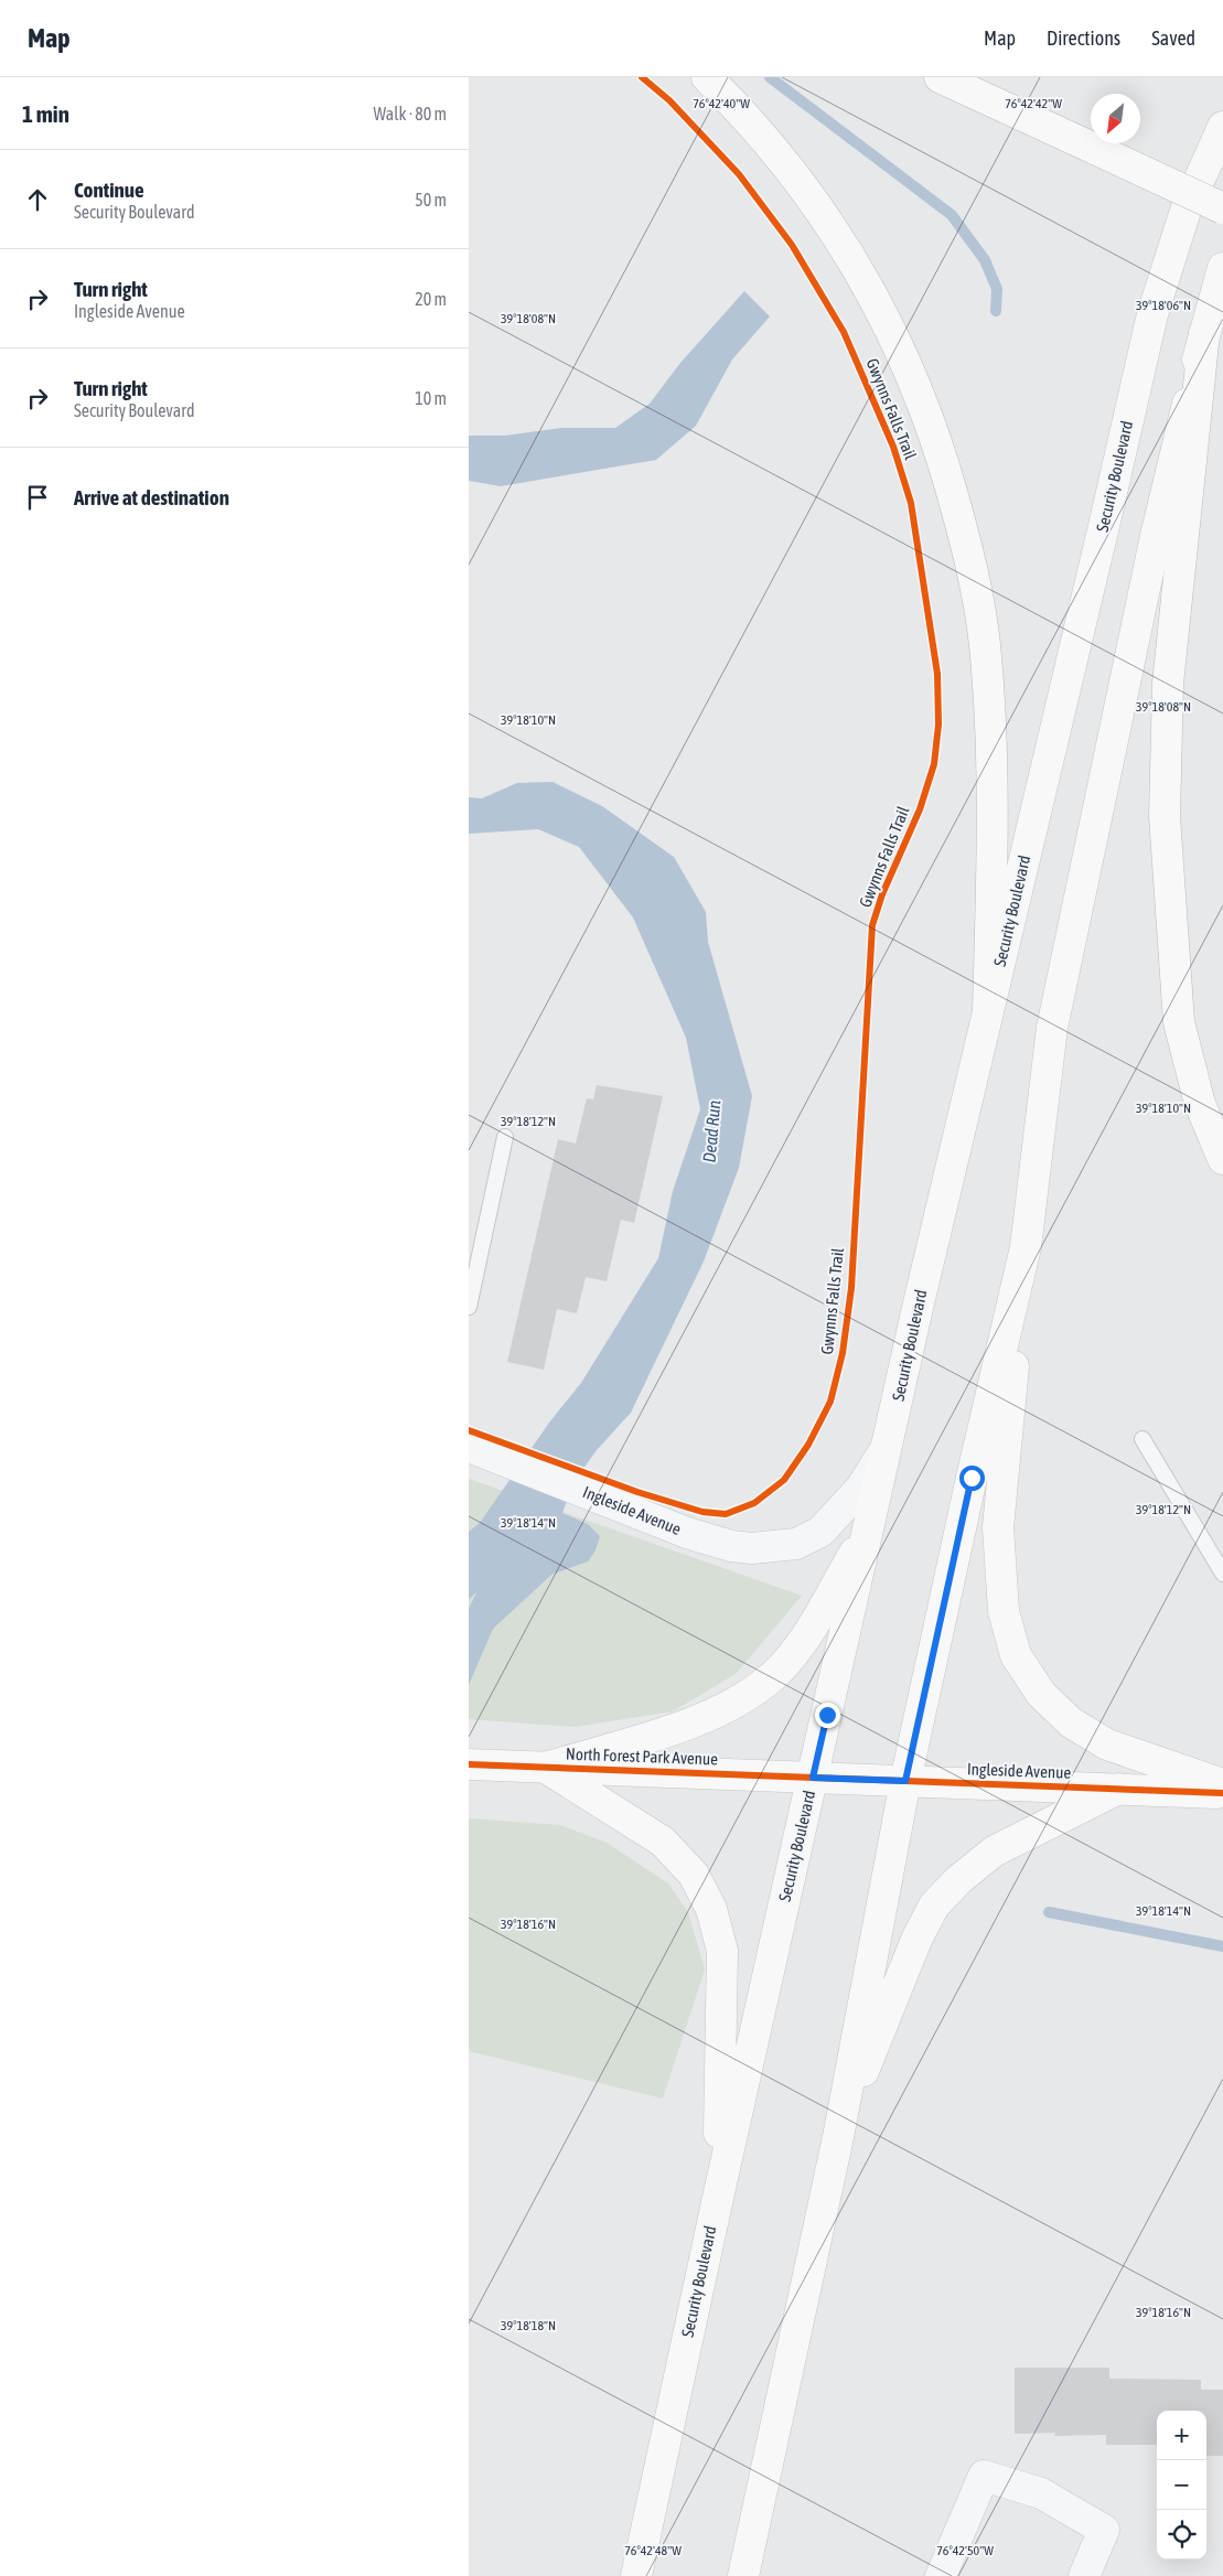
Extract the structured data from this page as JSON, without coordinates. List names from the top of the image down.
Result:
{
  "streets": {
    "main road": ["Security Boulevard", "Ingleside Avenue", "North Forest Park Avenue"],
    "cycle path": ["Gwynns Falls Trail"]
  },
  "crossings": [
    ["Security Boulevard", "Ingleside Avenue"],
    ["Security Boulevard", "North Forest Park Avenue"],
    ["Ingleside Avenue", "North Forest Park Avenue"]
  ],
  "water": ["Dead Run"],
  "north": "bottom left",
  "page": {
    "header": "Map",
    "nav": ["Map", "Directions", "Saved"],
    "heading": ["1 min", "Walk · 80 m"],
    "list": [
      ["Continue", "Security Boulevard", "50 m"],
      ["Turn right", "Ingleside Avenue", "20 m"],
      ["Turn right", "Security Boulevard", "10 m"],
      "Arrive at destination"
    ],
    "map_buttons": ["+", "−"]
  },
  "coordinates": [
    "76°42'40\"W",
    "76°42'42\"W",
    "39°18'06\"N",
    "39°18'08\"N",
    "39°18'10\"N",
    "39°18'12\"N",
    "39°18'14\"N",
    "39°18'16\"N",
    "39°18'18\"N",
    "76°42'48\"W",
    "76°42'50\"W"
  ]
}
